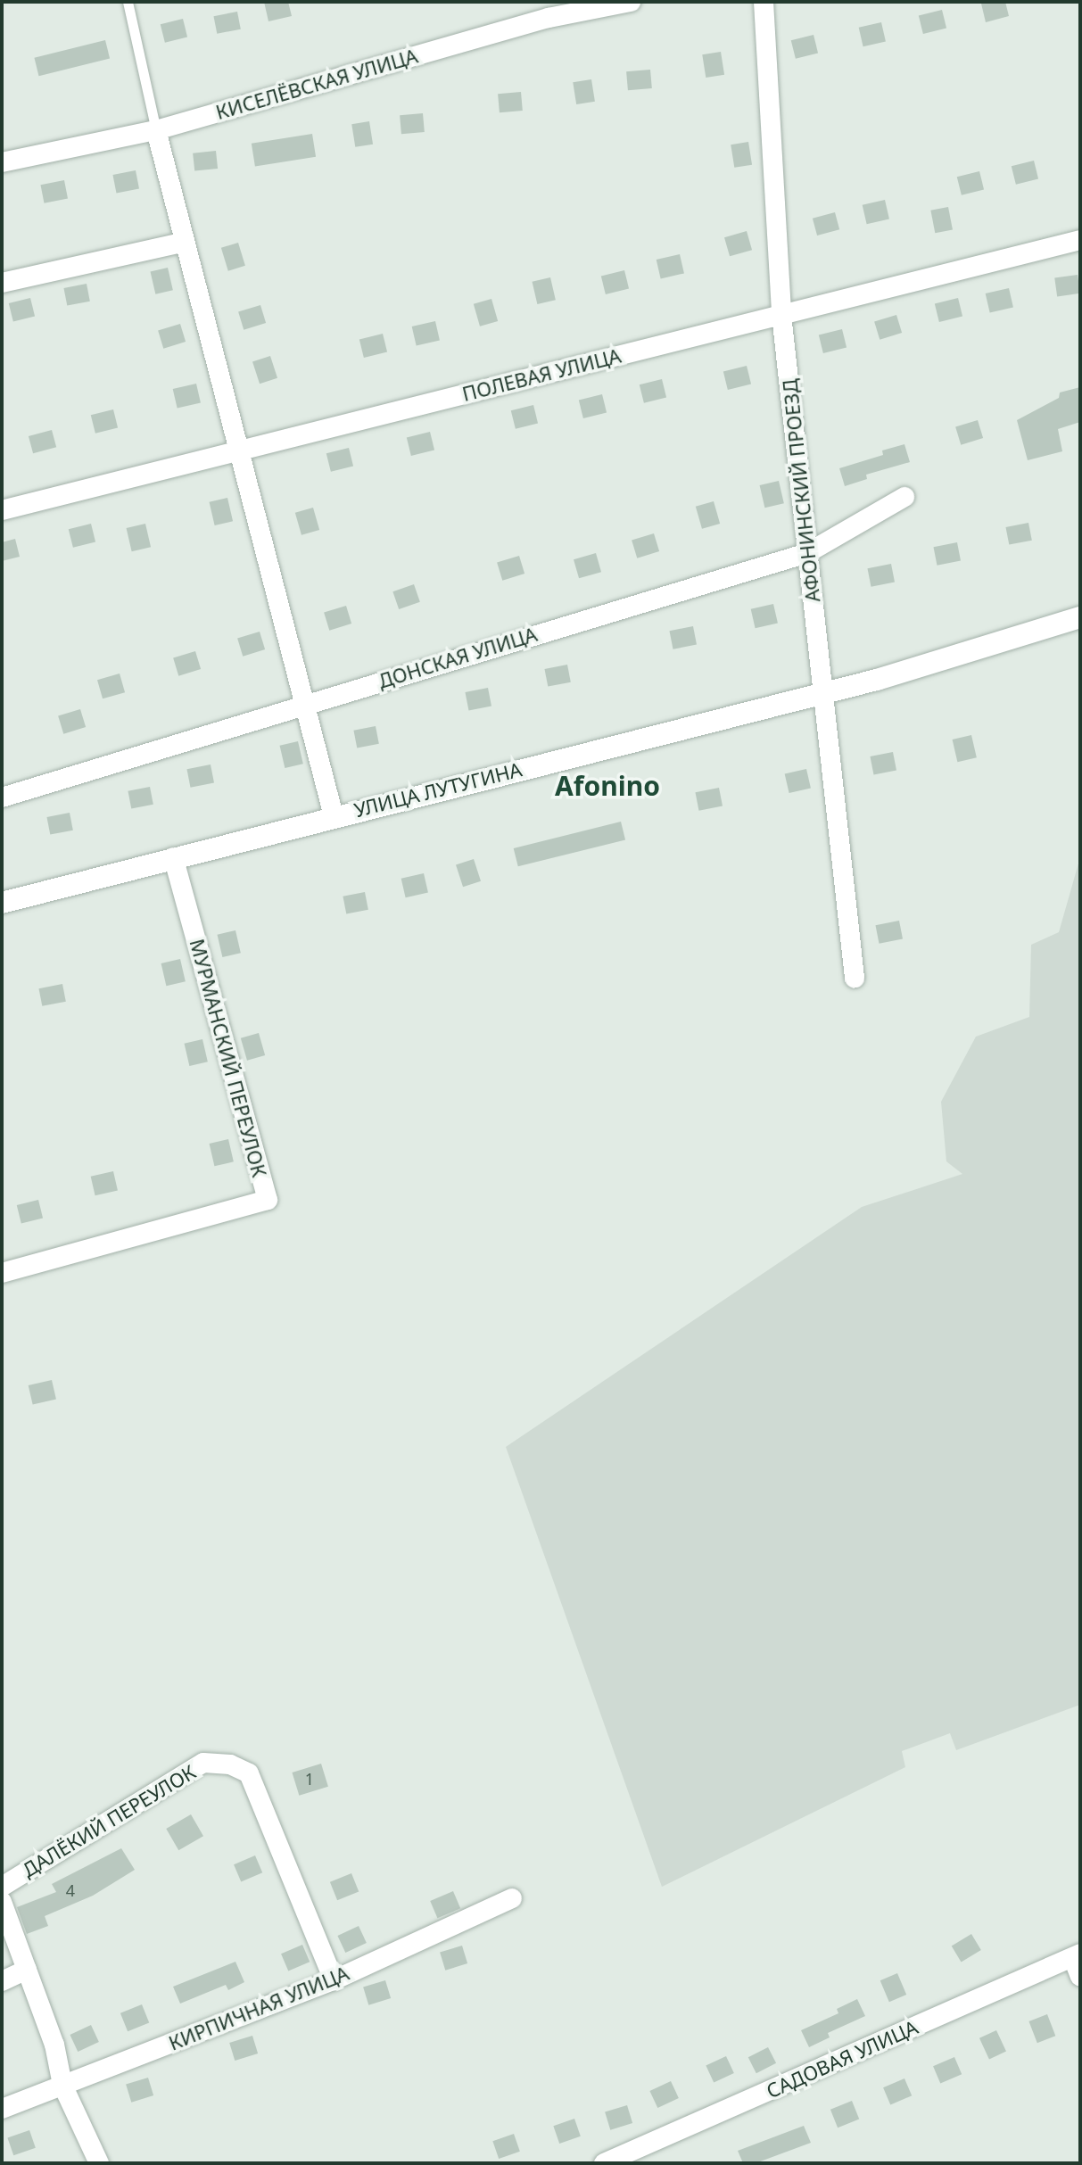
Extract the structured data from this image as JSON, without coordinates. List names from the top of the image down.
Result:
{
  "streets": {
    "main road": ["УЛИЦА ЛУТУГИНА"],
    "street": [
      "КИСЕЛЁВСКАЯ УЛИЦА",
      "ПОЛЕВАЯ УЛИЦА",
      "АФОНИНСКИЙ ПРОЕЗД",
      "ДОНСКАЯ УЛИЦА",
      "МУРМАНСКИЙ ПЕРЕУЛОК",
      "ДАЛЁКИЙ ПЕРЕУЛОК",
      "КИРПИЧНАЯ УЛИЦА",
      "САДОВАЯ УЛИЦА"
    ]
  },
  "crossings": [
    ["ПОЛЕВАЯ УЛИЦА", "АФОНИНСКИЙ ПРОЕЗД"],
    ["АФОНИНСКИЙ ПРОЕЗД", "ДОНСКАЯ УЛИЦА"],
    ["АФОНИНСКИЙ ПРОЕЗД", "УЛИЦА ЛУТУГИНА"],
    ["УЛИЦА ЛУТУГИНА", "МУРМАНСКИЙ ПЕРЕУЛОК"],
    ["ДАЛЁКИЙ ПЕРЕУЛОК", "КИРПИЧНАЯ УЛИЦА"]
  ],
  "districts": ["Afonino"],
  "house_numbers": ["1", "4"]
}
